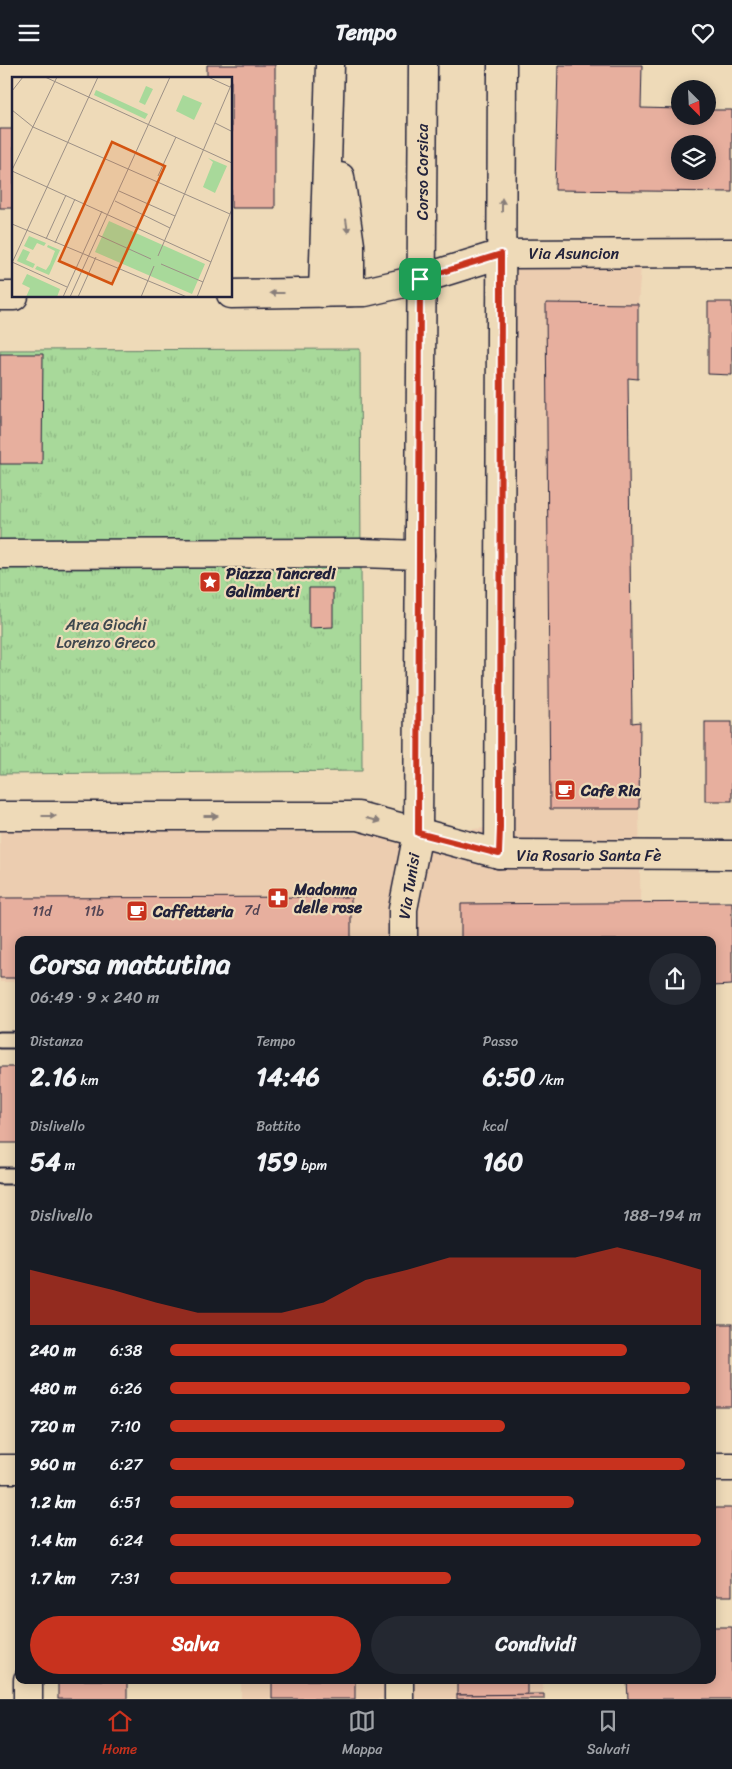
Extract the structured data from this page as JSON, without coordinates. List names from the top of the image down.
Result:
{
  "streets": {
    "street": [
      "Corso Corsica",
      "Via Asuncion",
      "Via Rosario Santa Fè",
      "Via Tunisi"
    ]
  },
  "crossings": [
    ["Corso Corsica", "Via Asuncion"],
    ["Via Rosario Santa Fè", "Via Tunisi"]
  ],
  "parks": ["Area Giochi Lorenzo Greco"],
  "places": {
    "place": ["Piazza Tancredi Galimberti"],
    "cafe": ["Cafe Ria", "Caffetteria"],
    "pharmacy": ["Madonna delle rose"]
  },
  "house_numbers": ["7d", "11d", "11b"],
  "north": "bottom right",
  "page": {
    "header": "Tempo",
    "heading": ["Corsa mattutina", "06:49 · 9 × 240 m"],
    "stats": [
      ["Distanza", "2.16 km"],
      ["Tempo", "14:46"],
      ["Passo", "6:50 /km"],
      ["Dislivello", "54 m"],
      ["Battito", "159 bpm"],
      ["kcal", "160"]
    ],
    "chart": ["Dislivello", "188–194 m"],
    "list": [
      {
        "name": "240 m",
        "note": "6:38"
      },
      {
        "name": "480 m",
        "note": "6:26"
      },
      {
        "name": "720 m",
        "note": "7:10"
      },
      {
        "name": "960 m",
        "note": "6:27"
      },
      {
        "name": "1.2 km",
        "note": "6:51"
      },
      {
        "name": "1.4 km",
        "note": "6:24"
      },
      {
        "name": "1.7 km",
        "note": "7:31"
      }
    ],
    "buttons": ["Salva", "Condividi"],
    "tabs": ["Home", "Mappa", "Salvati"]
  }
}
